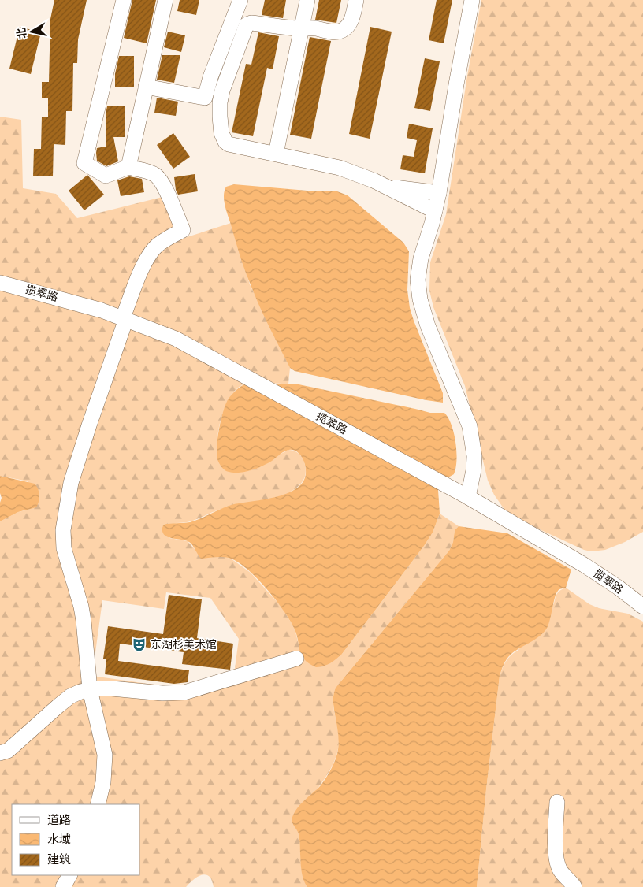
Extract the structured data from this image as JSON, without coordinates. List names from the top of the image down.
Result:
{
  "streets": {
    "street": ["揽翠路"]
  },
  "places": {
    "theatre": ["东湖杉美术馆"]
  },
  "legend": ["道路", "水域", "建筑"],
  "north": "left"
}
